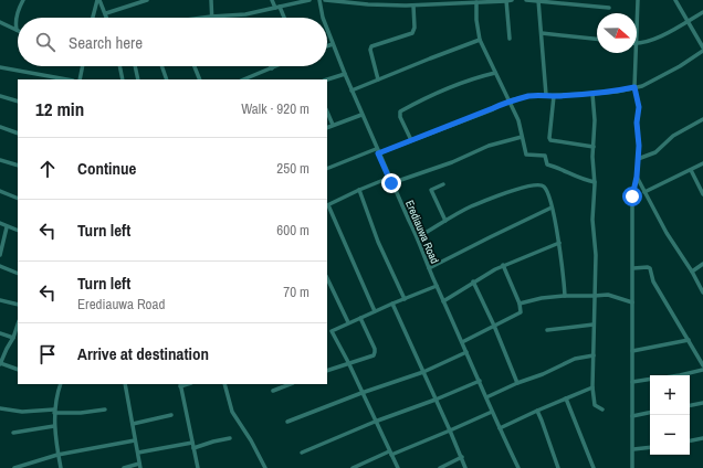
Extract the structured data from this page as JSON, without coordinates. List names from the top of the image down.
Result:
{
  "streets": {
    "street": ["Erediauwa Road"]
  },
  "north": "right",
  "page": {
    "search": "Search here",
    "heading": ["12 min", "Walk · 920 m"],
    "list": [
      ["Continue", "250 m"],
      ["Turn left", "600 m"],
      ["Turn left", "Erediauwa Road", "70 m"],
      "Arrive at destination"
    ],
    "map_buttons": ["+", "−"]
  }
}
